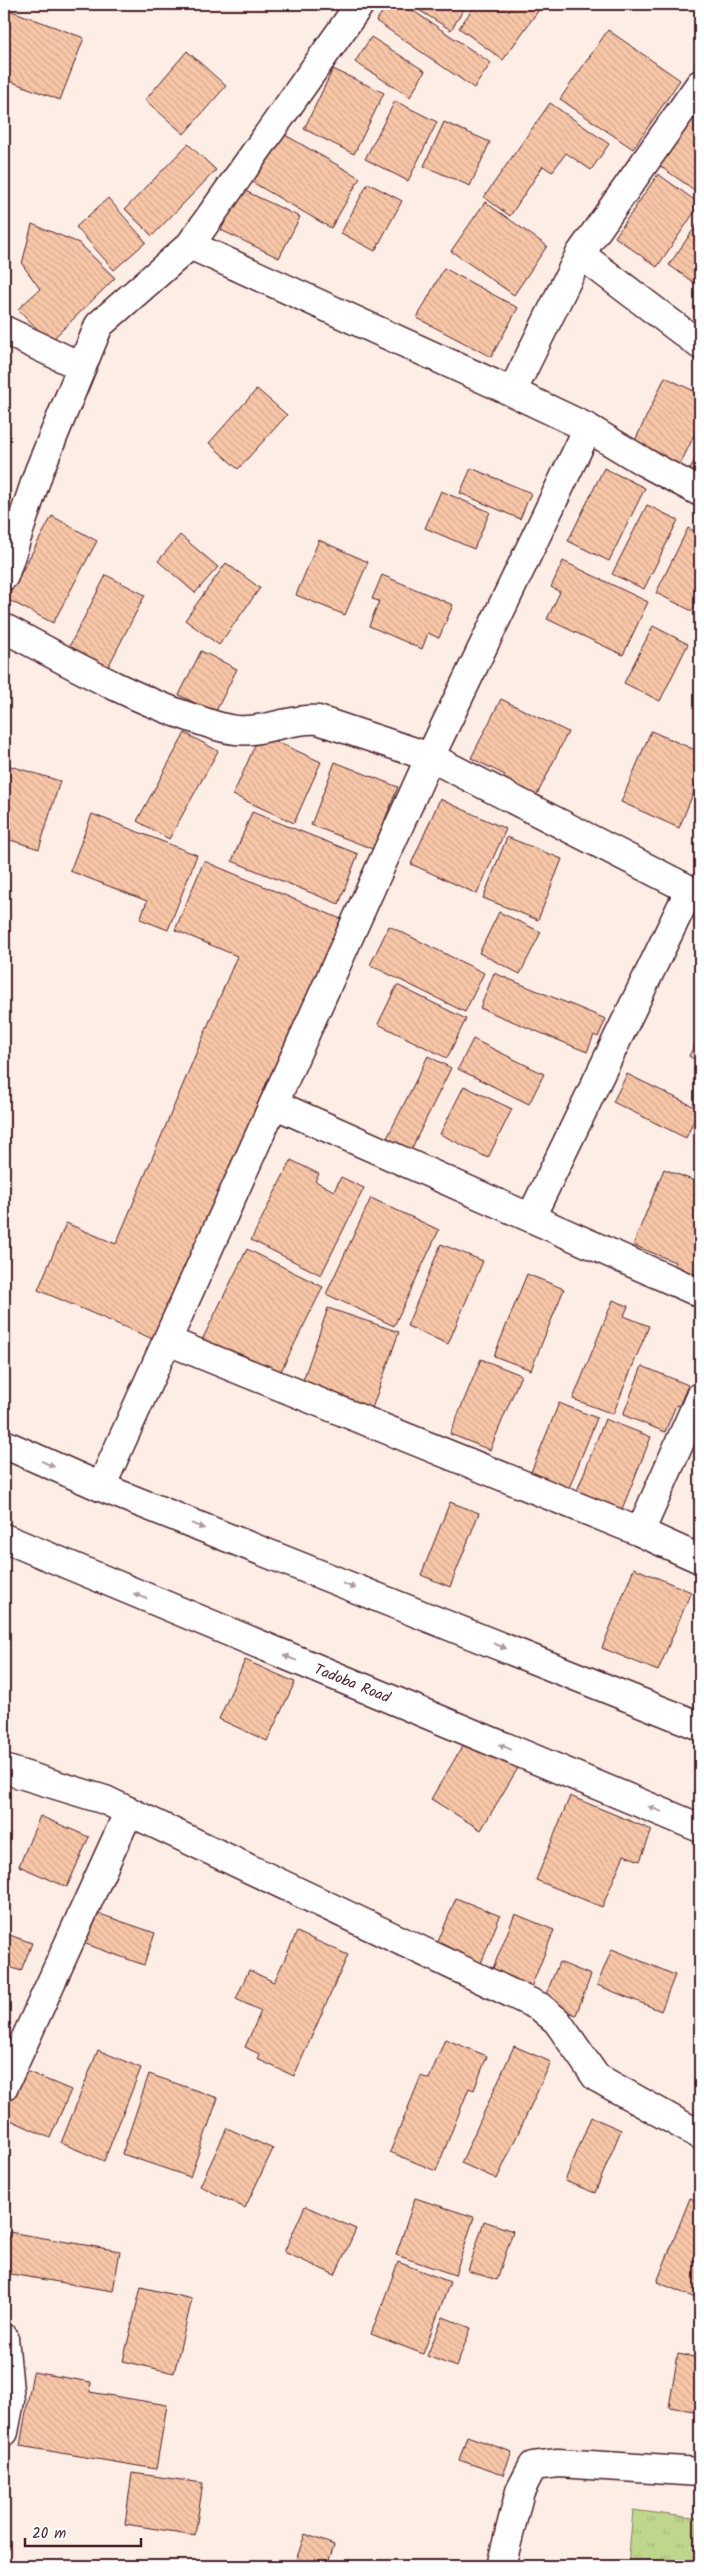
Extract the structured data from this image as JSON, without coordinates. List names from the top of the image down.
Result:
{
  "streets": {
    "street": ["Tadoba Road"]
  },
  "scale_bar": "20 m"
}
